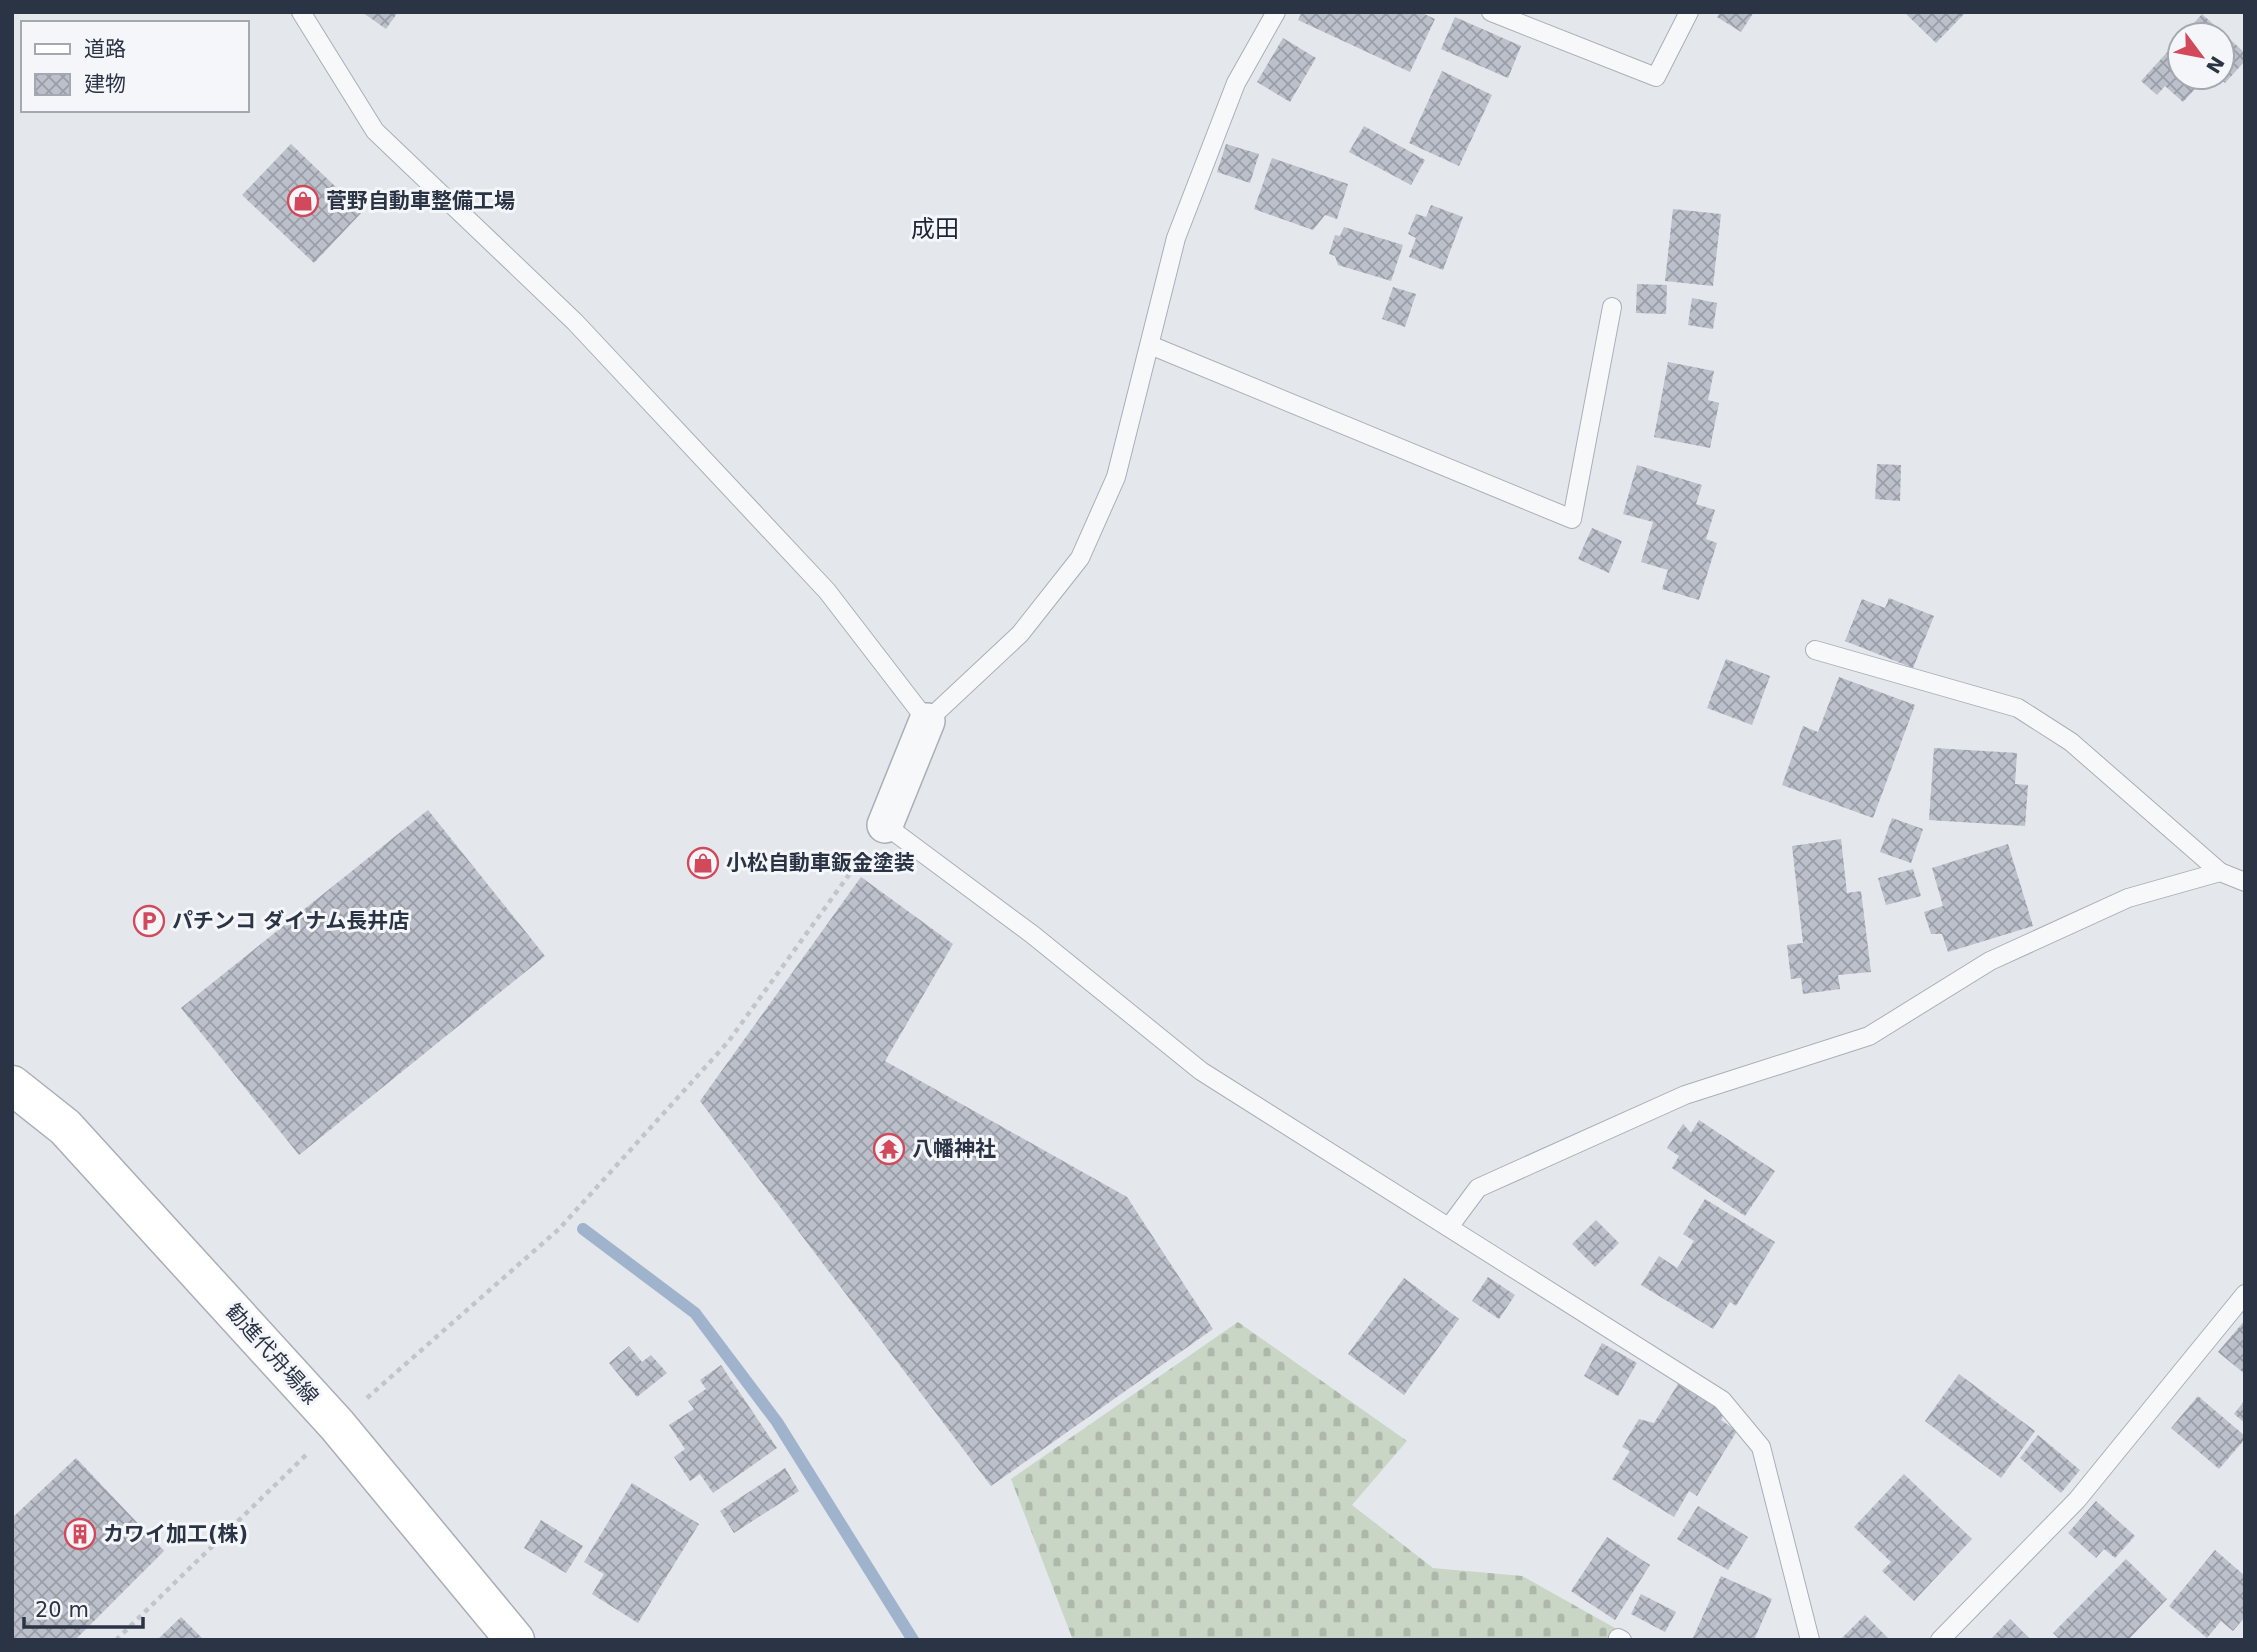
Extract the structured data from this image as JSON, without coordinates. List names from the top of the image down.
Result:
{
  "streets": {
    "main road": ["勧進代舟場線"]
  },
  "districts": ["成田"],
  "places": {
    "shop": ["菅野自動車整備工場", "小松自動車鈑金塗装"],
    "parking": ["パチンコ ダイナム長井店"],
    "temple": ["八幡神社"],
    "building": ["カワイ加工(株)"]
  },
  "legend": ["道路", "建物"],
  "scale_bar": "20 m",
  "north": "bottom right"
}
